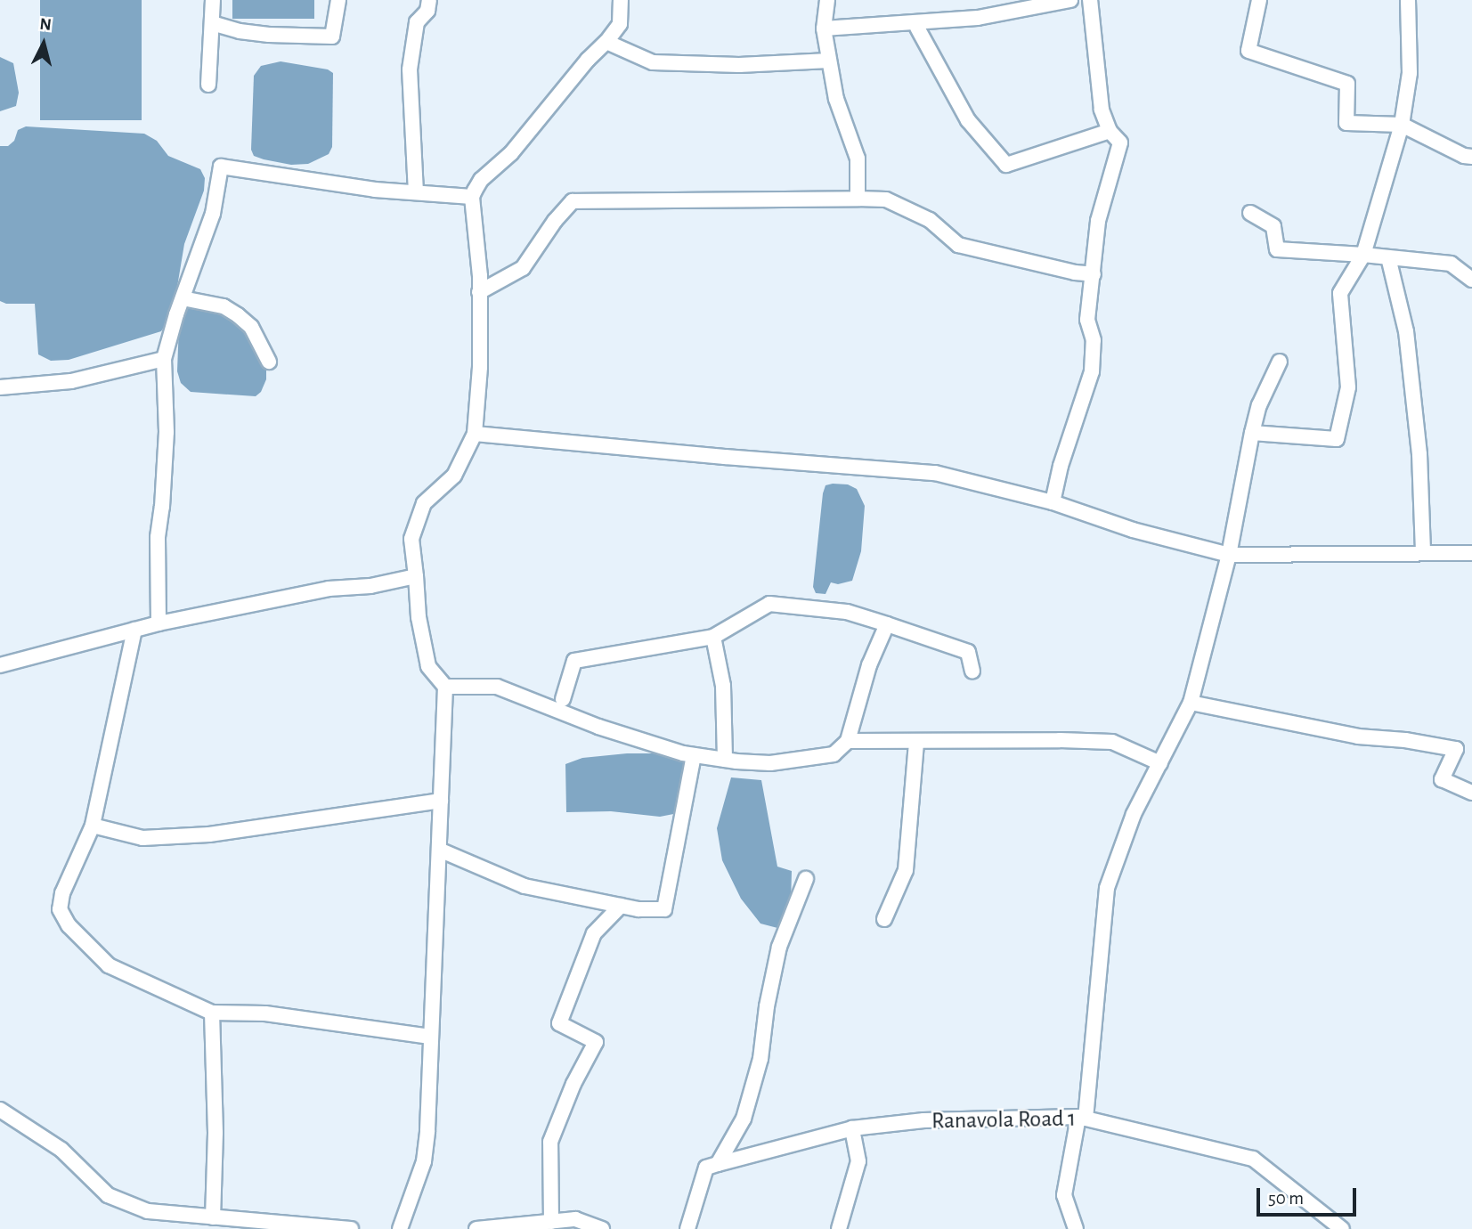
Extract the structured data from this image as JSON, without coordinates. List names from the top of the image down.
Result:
{
  "streets": {
    "street": ["Ranavola Road 1"]
  },
  "scale_bar": "50 m",
  "north": "top"
}
